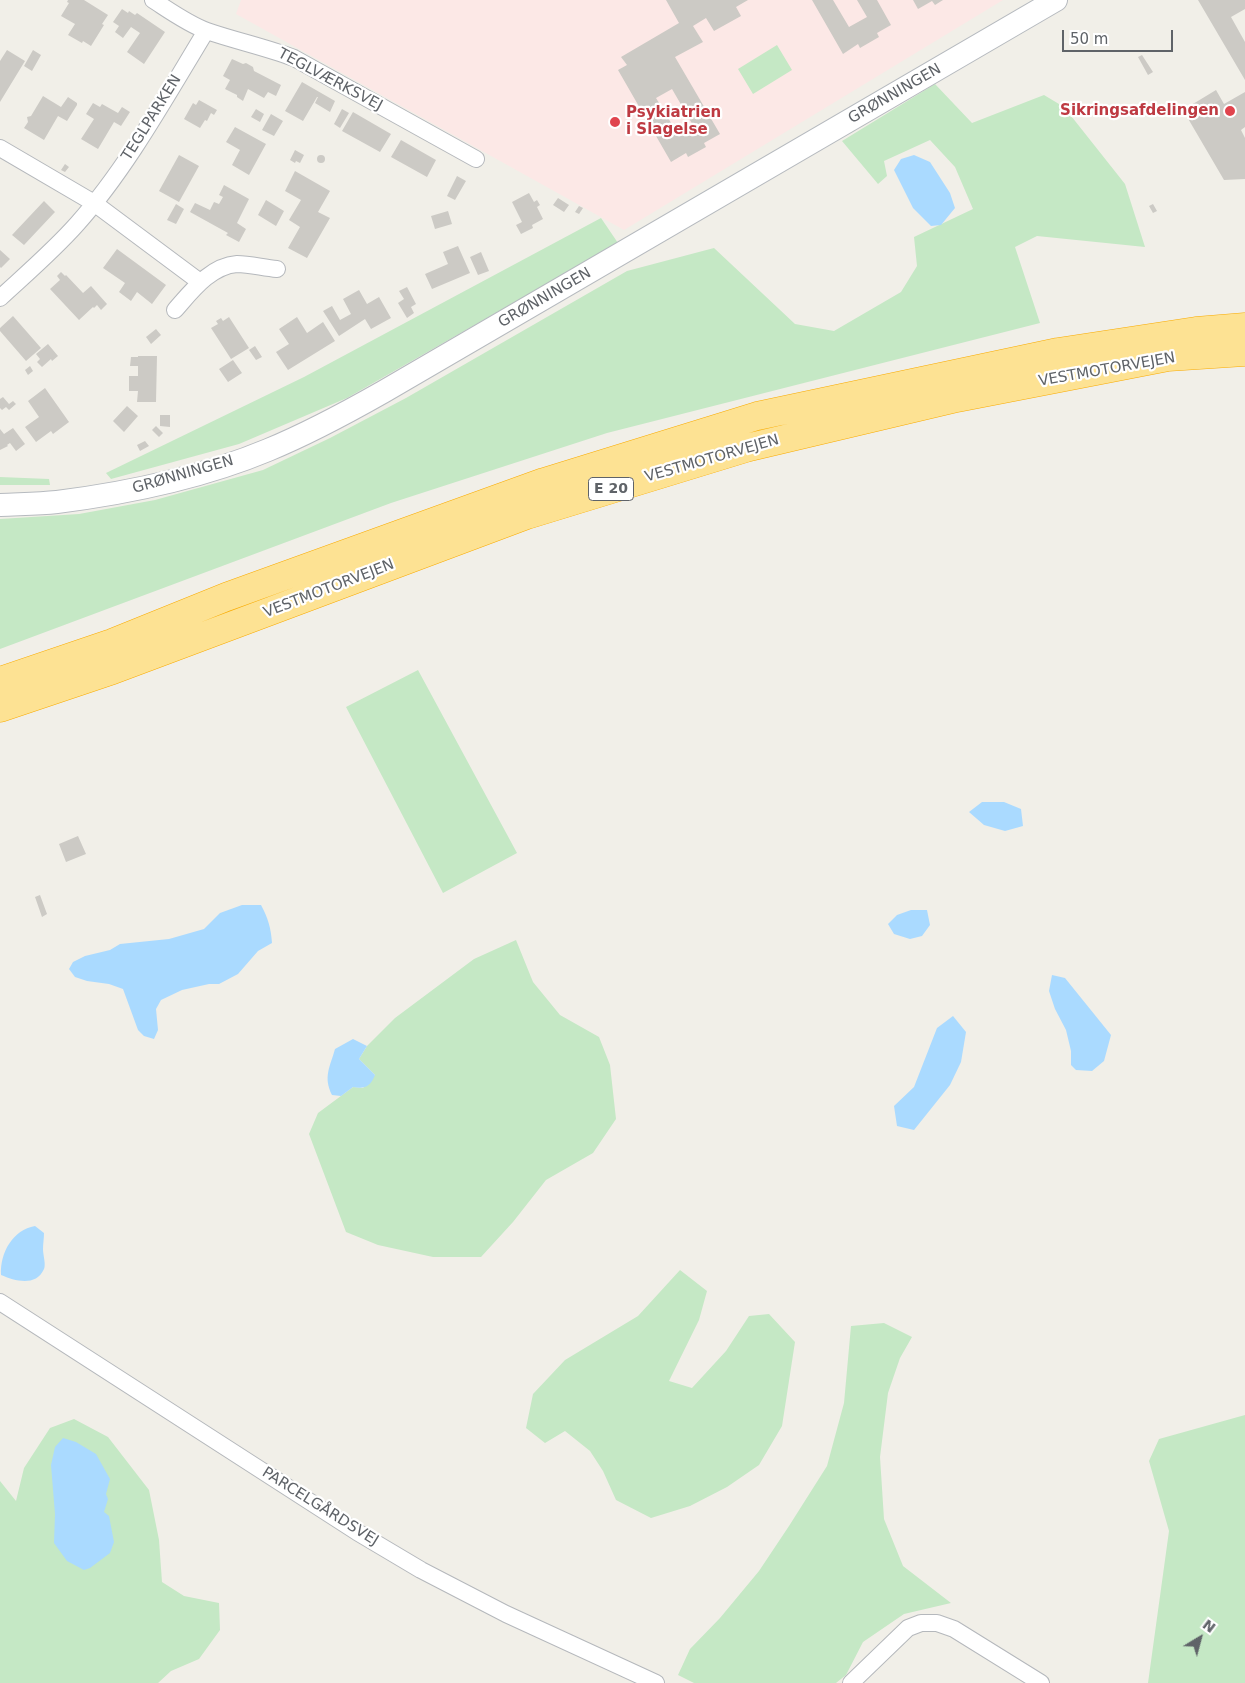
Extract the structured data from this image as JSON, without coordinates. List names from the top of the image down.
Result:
{
  "streets": {
    "highway": ["VESTMOTORVEJEN", "E 20"],
    "main road": ["GRØNNINGEN"],
    "street": ["TEGLVÆRKSVEJ", "TEGLPARKEN", "PARCELGÅRDSVEJ"]
  },
  "crossings": [
    ["TEGLVÆRKSVEJ", "TEGLPARKEN"]
  ],
  "places": ["Sikringsafdelingen", "Psykiatrien i Slagelse"],
  "scale_bar": "50 m",
  "north": "top right"
}
